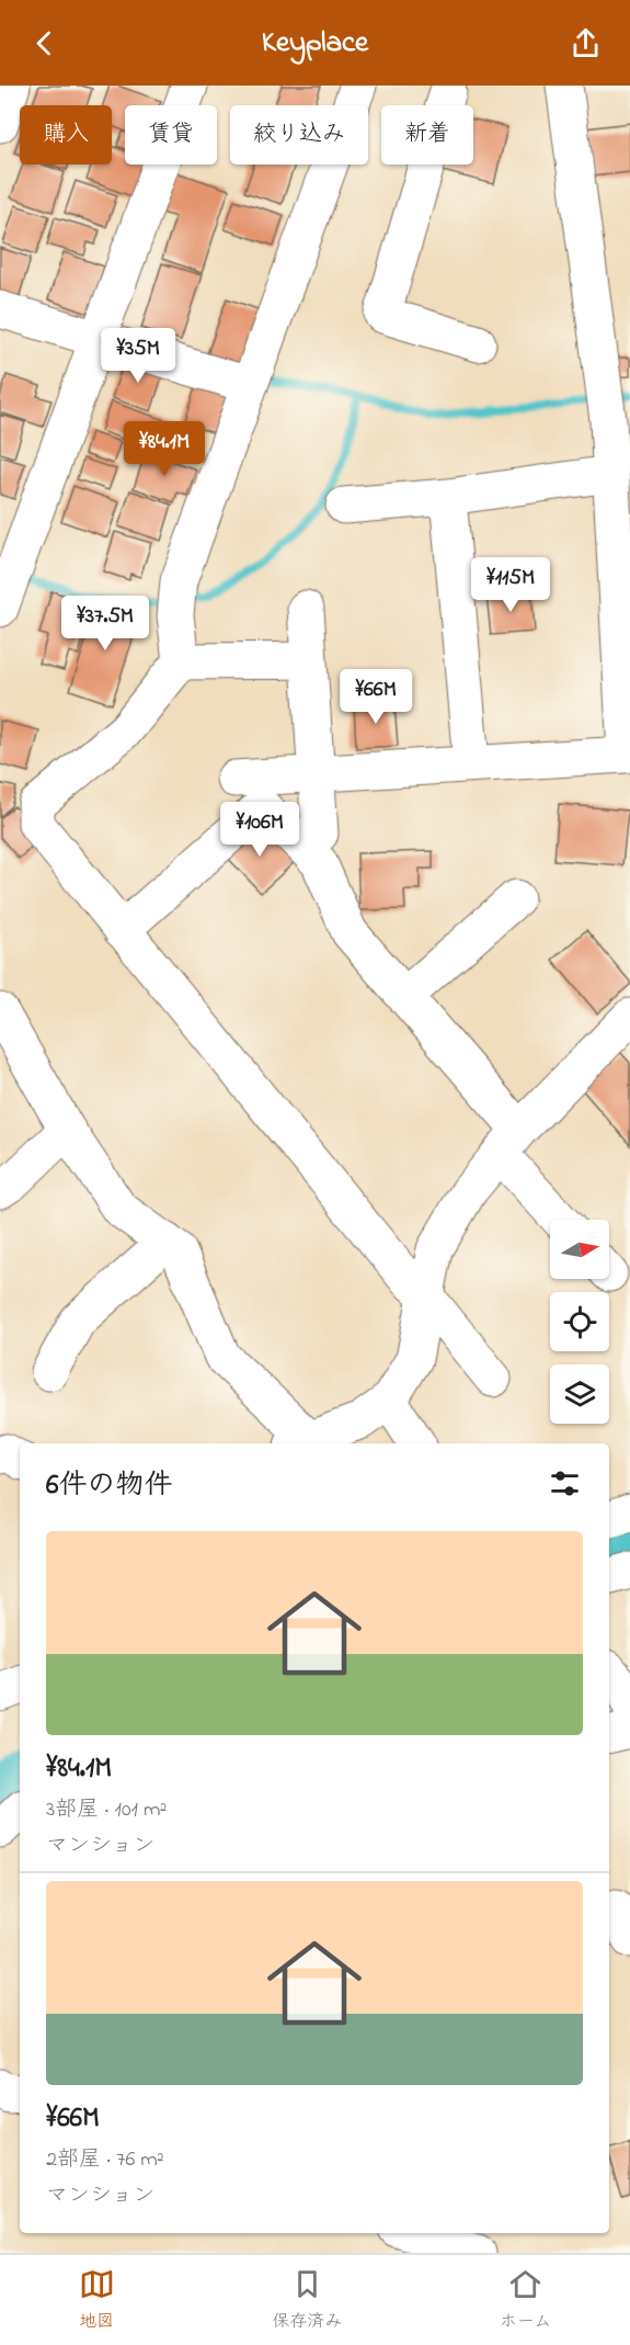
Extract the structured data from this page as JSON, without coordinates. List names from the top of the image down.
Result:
{
  "north": "right",
  "page": {
    "header": "Keyplace",
    "chip": [
      "購入",
      "賃貸",
      "絞り込み",
      "新着"
    ],
    "price": [
      "¥35M",
      "¥84.1M",
      "¥115M",
      "¥37.5M",
      "¥66M",
      "¥106M"
    ],
    "heading": "6件の物件",
    "list": [
      {
        "name": "¥84.1M",
        "note": "3部屋 · 101 m² · マンション"
      },
      {
        "name": "¥66M",
        "note": "2部屋 · 76 m² · マンション"
      }
    ],
    "tabs": ["地図", "保存済み", "ホーム"]
  }
}
